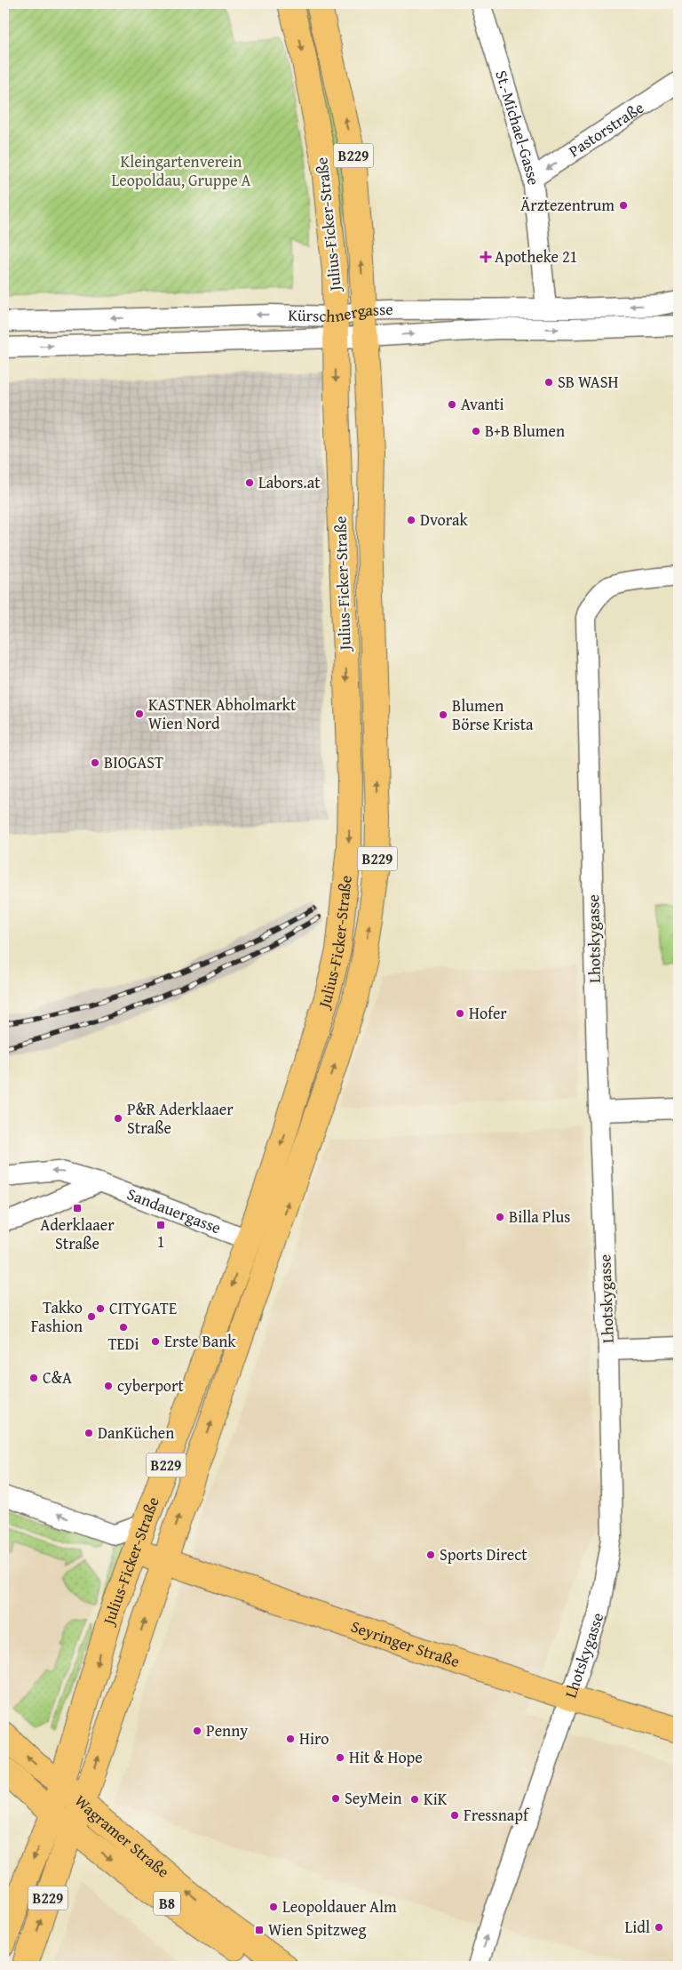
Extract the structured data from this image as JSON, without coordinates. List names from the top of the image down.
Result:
{
  "streets": {
    "main road": [
      "B229",
      "Julius-Ficker-Straße",
      "Seyringer Straße",
      "Wagramer Straße",
      "B8"
    ],
    "street": [
      "St.-Michael-Gasse",
      "Pastorstraße",
      "Kürschnergasse",
      "Lhotskygasse",
      "Sandauergasse"
    ]
  },
  "crossings": [
    ["St.-Michael-Gasse", "Pastorstraße"],
    ["St.-Michael-Gasse", "Kürschnergasse"],
    ["B229", "Julius-Ficker-Straße"],
    ["B229", "Wagramer Straße"],
    ["Julius-Ficker-Straße", "Kürschnergasse"],
    ["Julius-Ficker-Straße", "Sandauergasse"],
    ["Julius-Ficker-Straße", "Seyringer Straße"],
    ["Julius-Ficker-Straße", "Wagramer Straße"],
    ["Lhotskygasse", "Seyringer Straße"]
  ],
  "one_way": ["Pastorstraße", "Sandauergasse"],
  "parks": ["Kleingartenverein Leopoldau, Gruppe A"],
  "places": {
    "other": [
      "Ärztezentrum",
      "SB WASH",
      "Avanti",
      "B+B Blumen",
      "Labors.at",
      "Dvorak",
      "KASTNER Abholmarkt Wien Nord",
      "Blumen Börse Krista",
      "BIOGAST",
      "Hofer",
      "P&R Aderklaaer Straße",
      "Billa Plus",
      "CITYGATE",
      "Takko Fashion",
      "TEDi",
      "Erste Bank",
      "C&A",
      "cyberport",
      "DanKüchen",
      "Sports Direct",
      "Penny",
      "Hiro",
      "Hit & Hope",
      "SeyMein",
      "KiK",
      "Fressnapf",
      "Leopoldauer Alm",
      "Lidl"
    ],
    "health": ["Apotheke 21"],
    "transit": ["Aderklaaer Straße", "1", "Wien Spitzweg"]
  }
}
